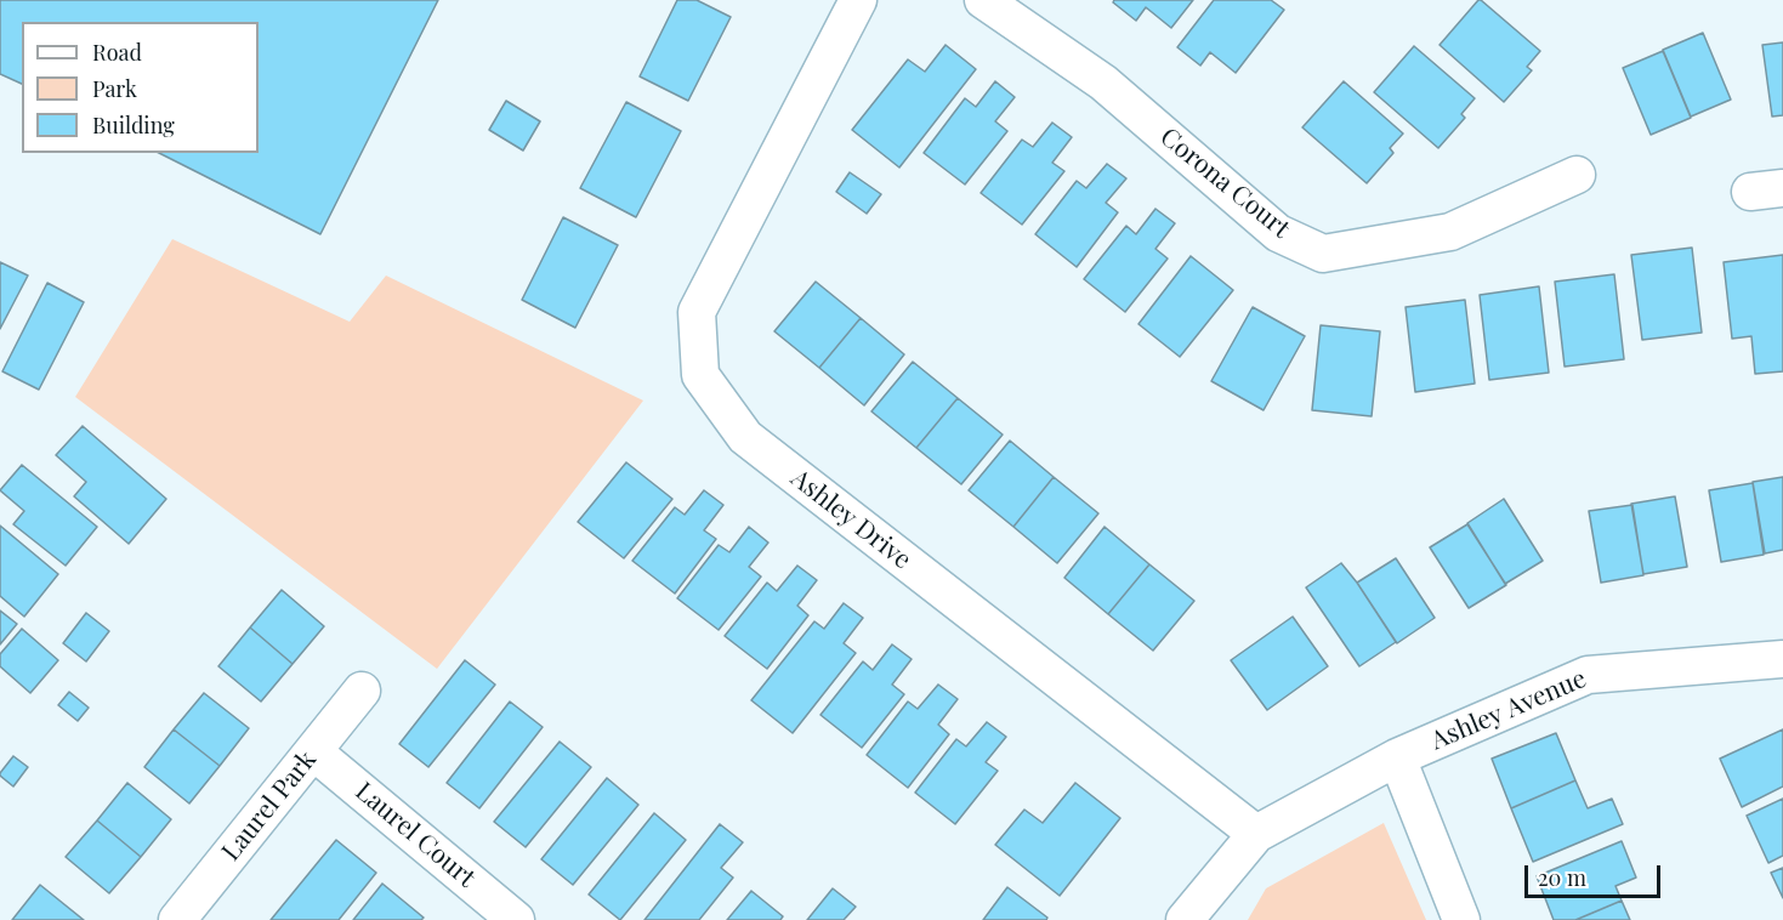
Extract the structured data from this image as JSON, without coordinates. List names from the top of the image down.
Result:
{
  "streets": {
    "street": [
      "Corona Court",
      "Ashley Drive",
      "Ashley Avenue",
      "Laurel Park",
      "Laurel Court"
    ]
  },
  "crossings": [
    ["Ashley Drive", "Ashley Avenue"],
    ["Laurel Park", "Laurel Court"]
  ],
  "legend": ["Road", "Park", "Building"],
  "scale_bar": "20 m"
}
